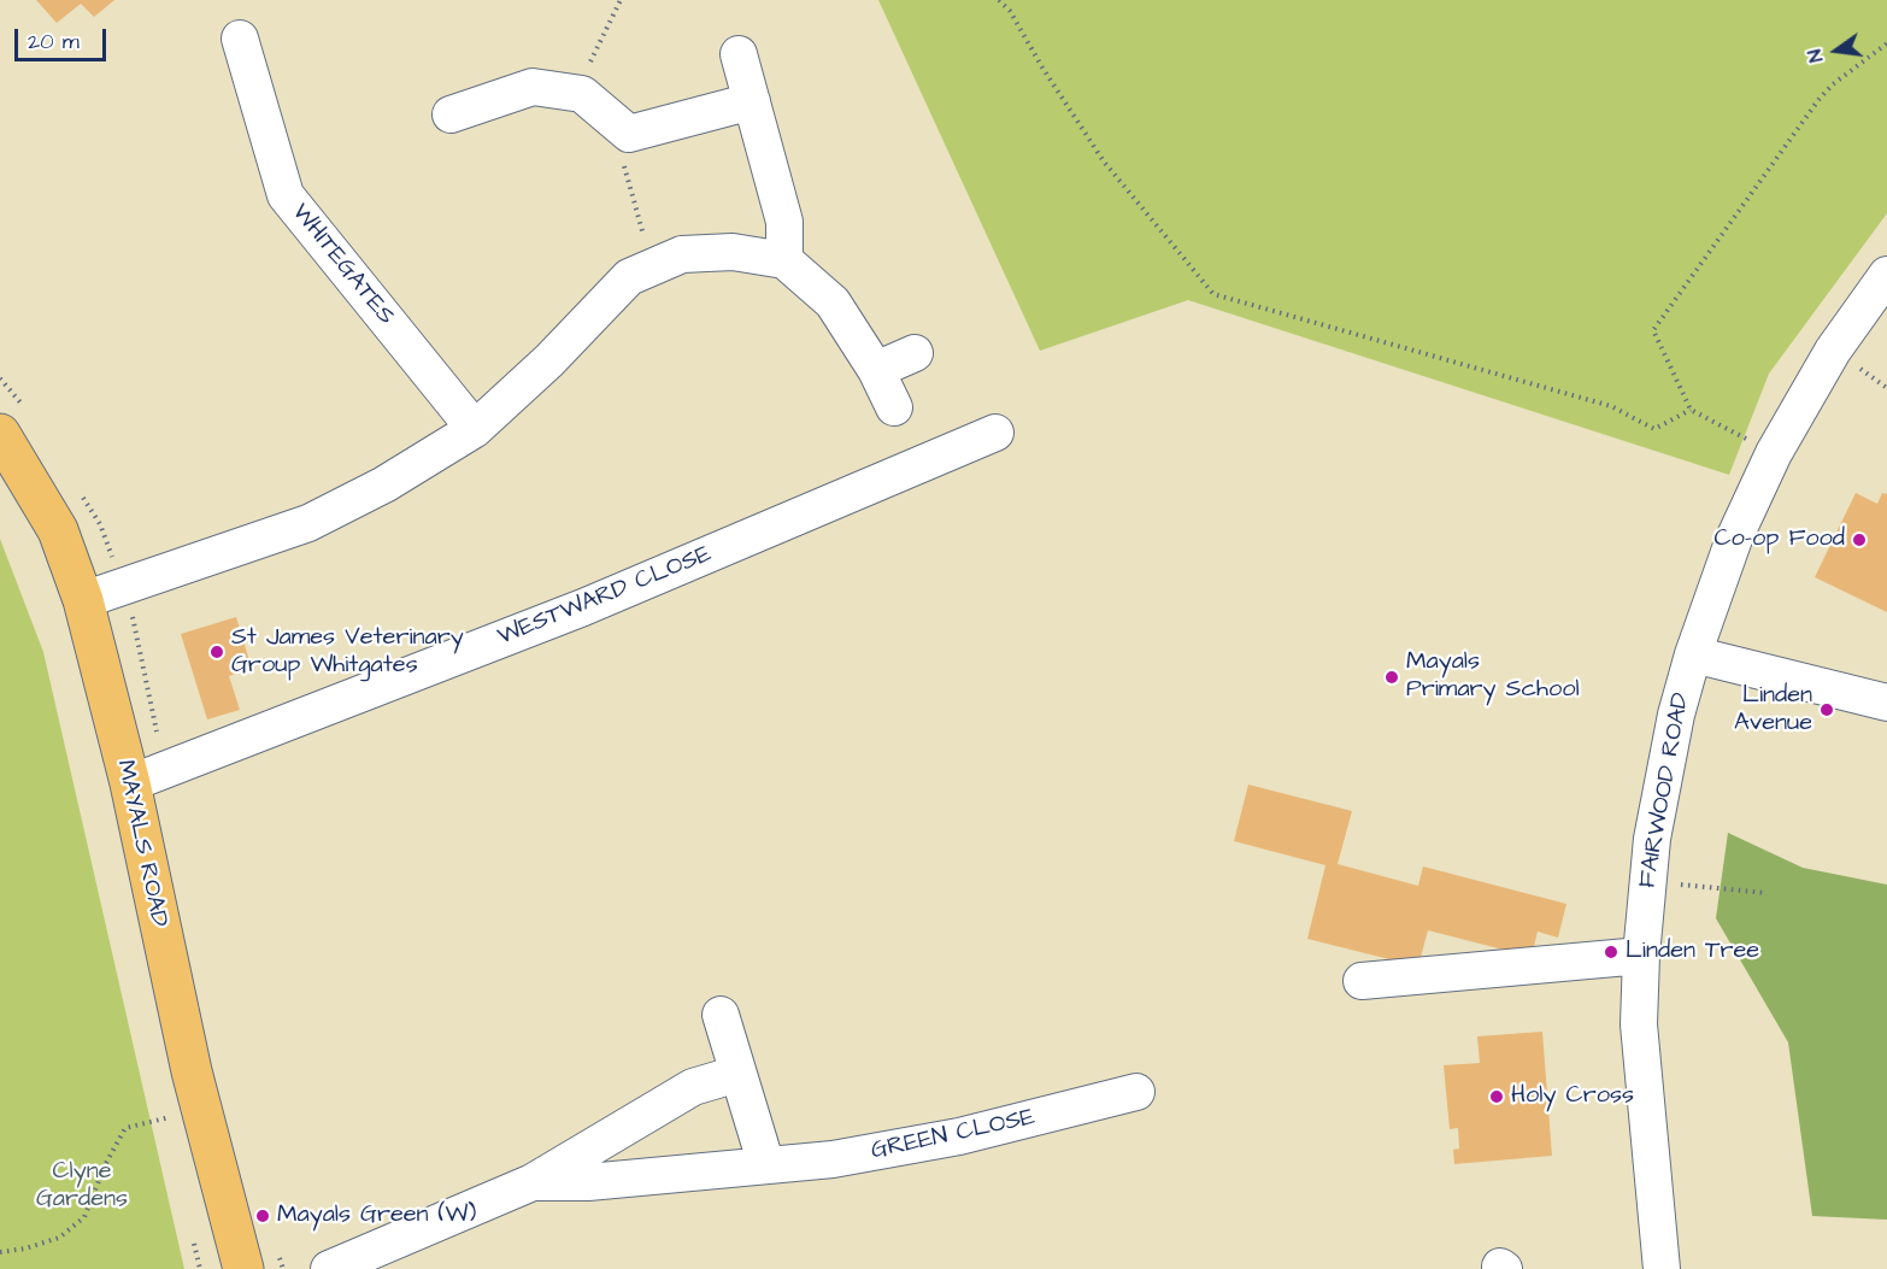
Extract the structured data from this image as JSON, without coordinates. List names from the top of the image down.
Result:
{
  "streets": {
    "main road": ["MAYALS ROAD"],
    "street": [
      "WHITEGATES",
      "WESTWARD CLOSE",
      "FAIRWOOD ROAD",
      "GREEN CLOSE"
    ]
  },
  "crossings": [
    ["WESTWARD CLOSE", "MAYALS ROAD"]
  ],
  "parks": ["Clyne Gardens"],
  "places": [
    "Co-op Food",
    "St James Veterinary Group Whitgates",
    "Mayals Primary School",
    "Linden Avenue",
    "Linden Tree",
    "Holy Cross",
    "Mayals Green (W)"
  ],
  "scale_bar": "20 m",
  "north": "left"
}
